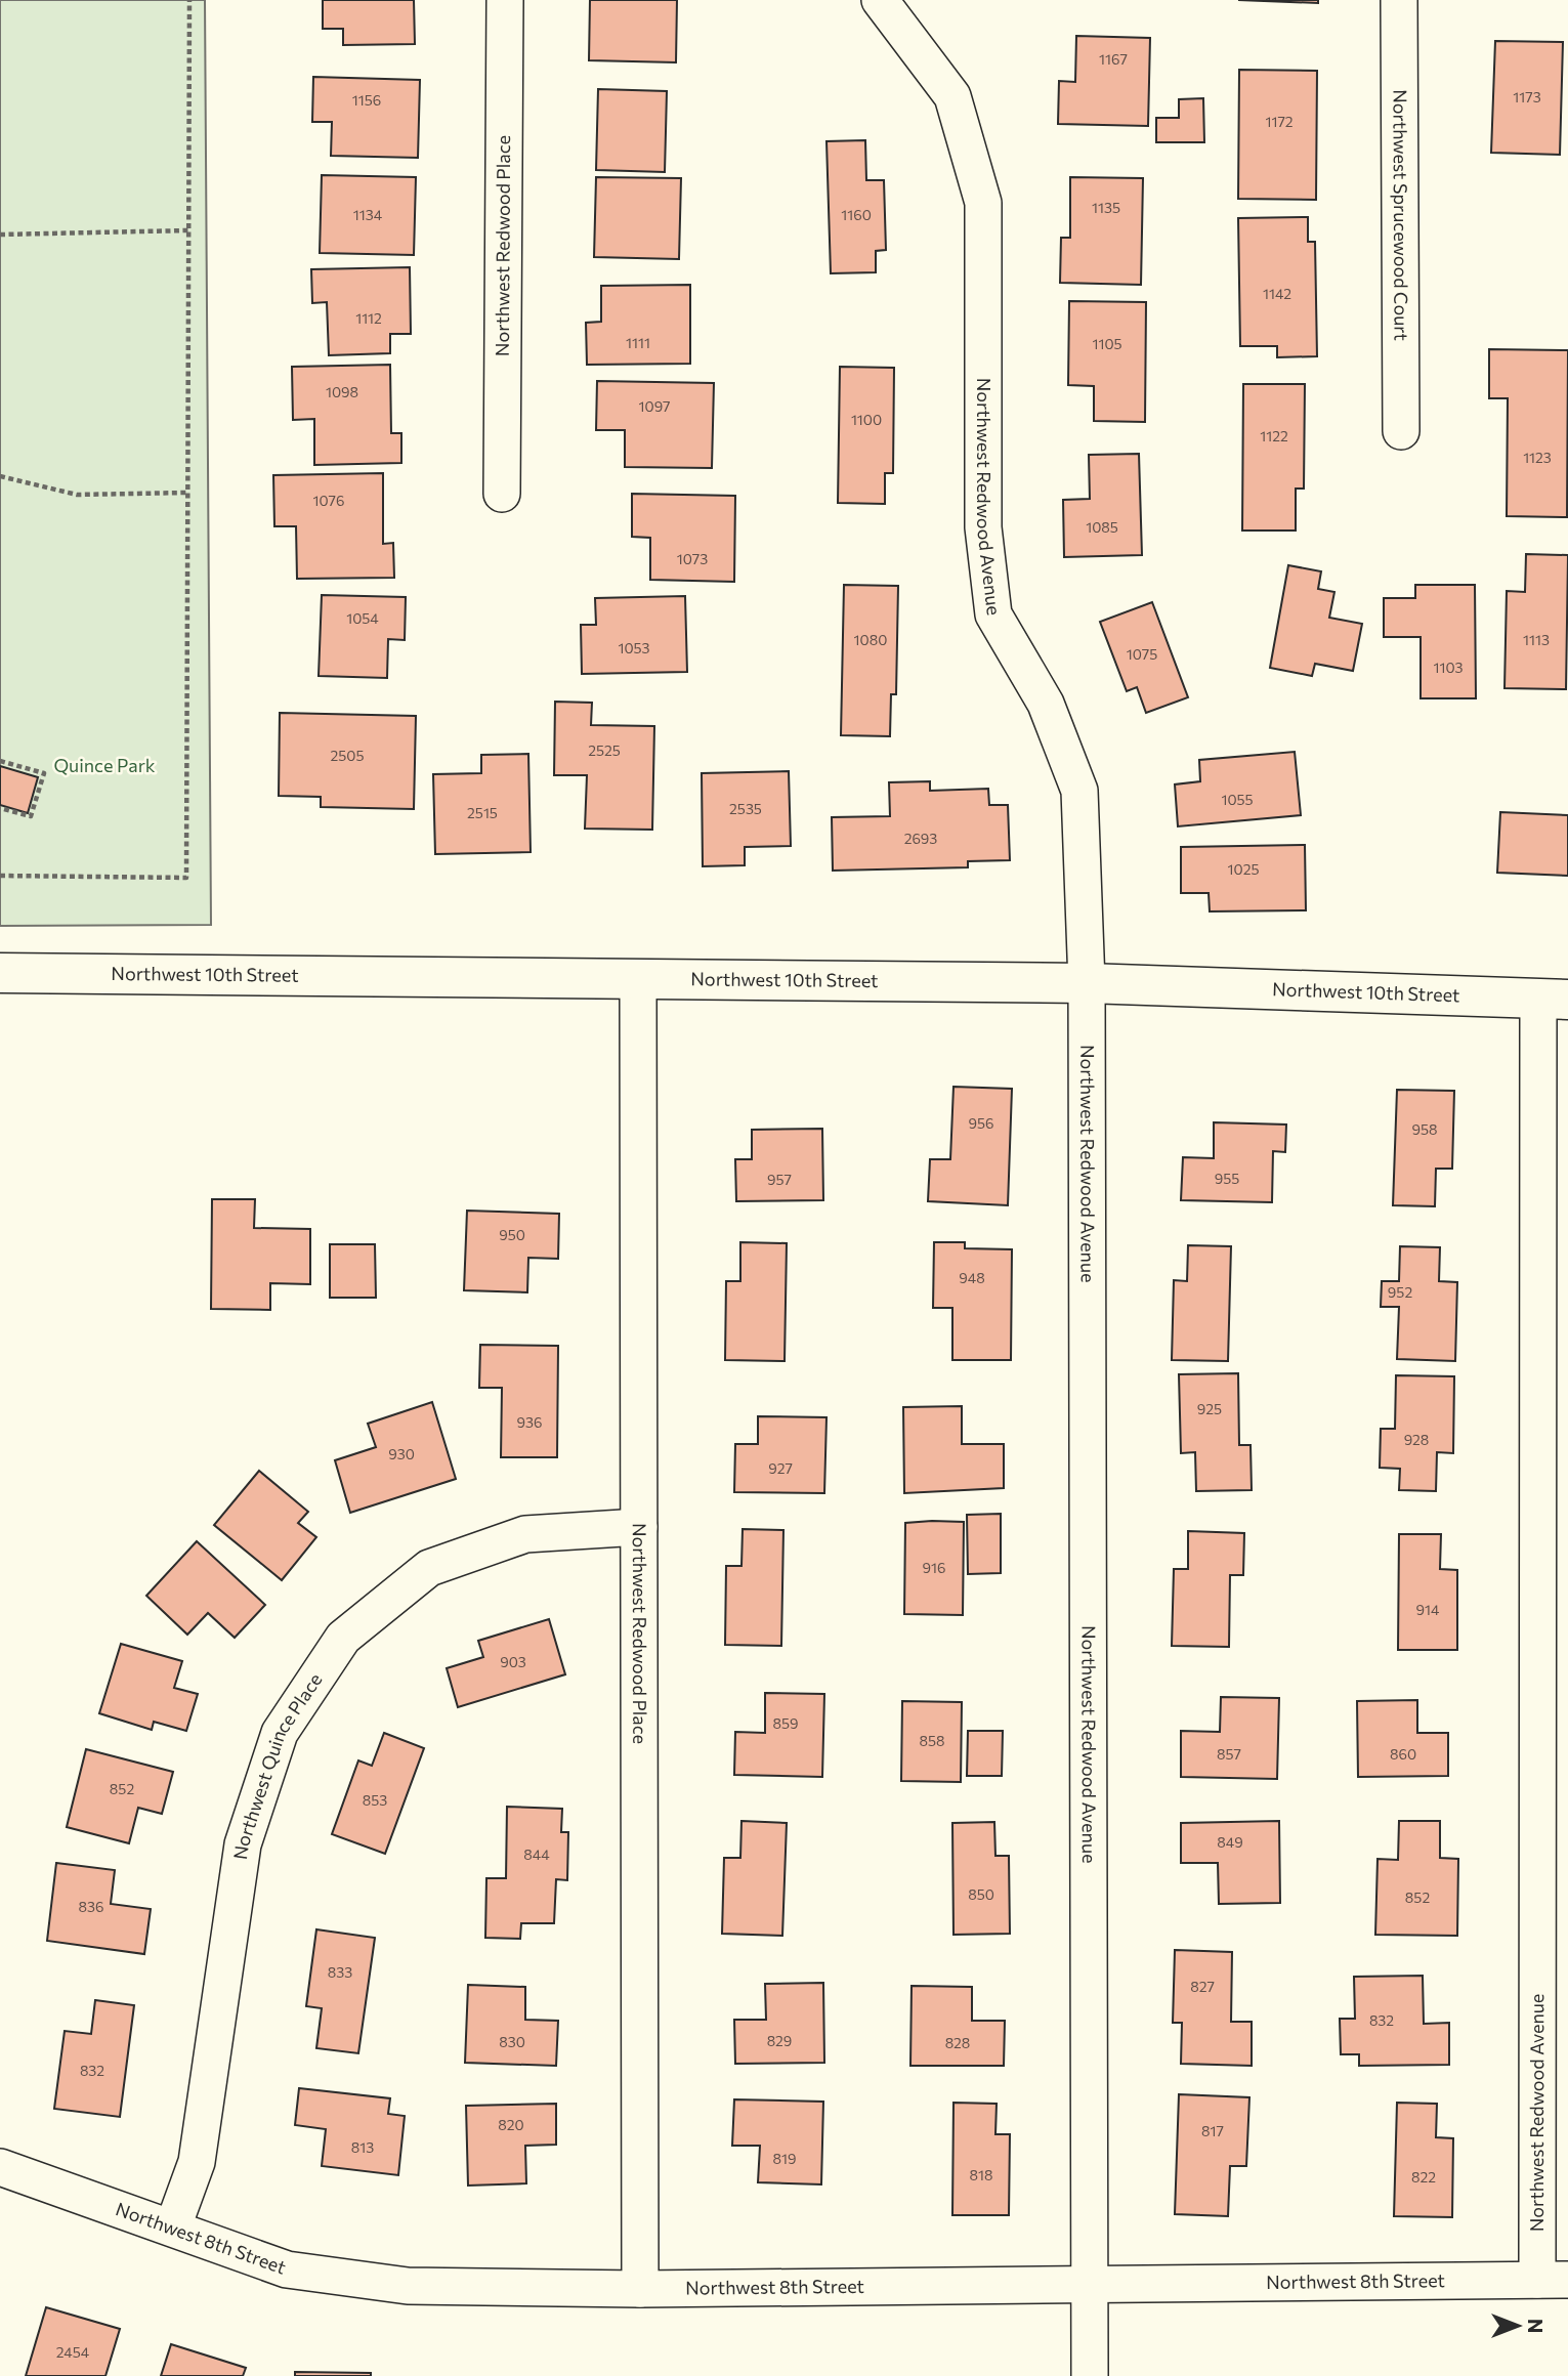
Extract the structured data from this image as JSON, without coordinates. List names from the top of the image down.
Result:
{
  "streets": {
    "street": [
      "Northwest Sprucewood Court",
      "Northwest Redwood Place",
      "Northwest Redwood Avenue",
      "Northwest 10th Street",
      "Northwest Quince Place",
      "Northwest 8th Street"
    ]
  },
  "crossings": [
    ["Northwest Redwood Place", "Northwest 10th Street"],
    ["Northwest Redwood Place", "Northwest Quince Place"],
    ["Northwest Redwood Place", "Northwest 8th Street"],
    ["Northwest Redwood Avenue", "Northwest 10th Street"],
    ["Northwest Redwood Avenue", "Northwest 8th Street"],
    ["Northwest Quince Place", "Northwest 8th Street"]
  ],
  "parks": ["Quince Park"],
  "house_numbers": [
    "1167",
    "1173",
    "1156",
    "1172",
    "1135",
    "1134",
    "1160",
    "1142",
    "1112",
    "1111",
    "1105",
    "1098",
    "1097",
    "1100",
    "1122",
    "1123",
    "1076",
    "1085",
    "1073",
    "1054",
    "1080",
    "1113",
    "1053",
    "1075",
    "1103",
    "2525",
    "2505",
    "1055",
    "2535",
    "2515",
    "2693",
    "1025",
    "956",
    "958",
    "955",
    "957",
    "950",
    "948",
    "952",
    "925",
    "936",
    "928",
    "930",
    "927",
    "916",
    "914",
    "903",
    "859",
    "858",
    "857",
    "860",
    "852",
    "853",
    "849",
    "844",
    "850",
    "852",
    "836",
    "833",
    "827",
    "832",
    "829",
    "830",
    "828",
    "832",
    "820",
    "817",
    "813",
    "819",
    "818",
    "822",
    "2454"
  ],
  "north": "right"
}
